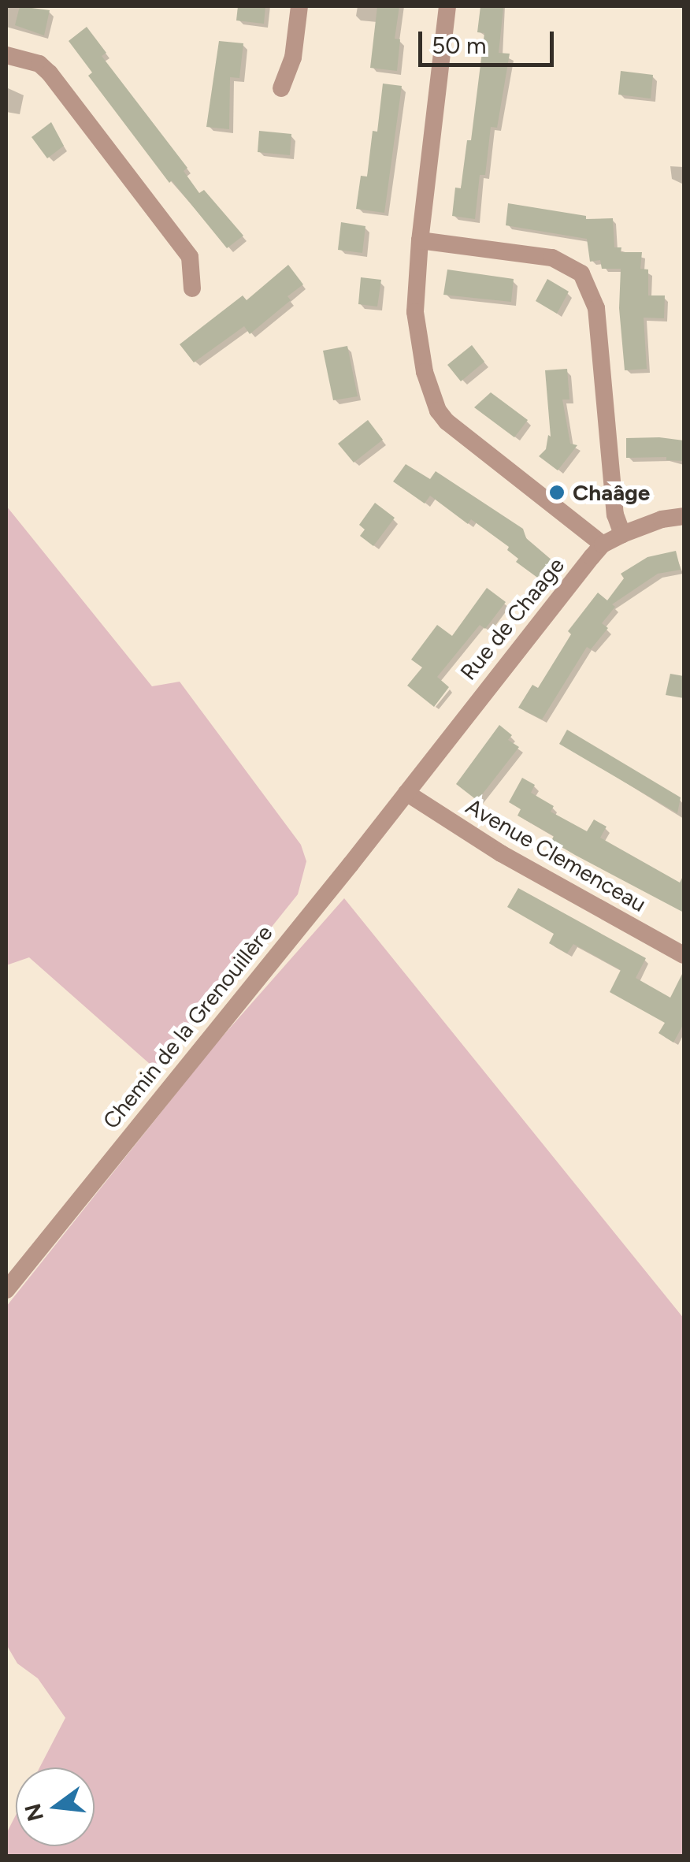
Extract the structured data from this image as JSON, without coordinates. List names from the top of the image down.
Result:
{
  "streets": {
    "street": ["Rue de Chaage", "Avenue Clemenceau", "Chemin de la Grenouillère"]
  },
  "crossings": [
    ["Rue de Chaage", "Avenue Clemenceau"],
    ["Rue de Chaage", "Chemin de la Grenouillère"],
    ["Avenue Clemenceau", "Chemin de la Grenouillère"]
  ],
  "places": ["Chaâge"],
  "scale_bar": "50 m",
  "north": "left"
}
